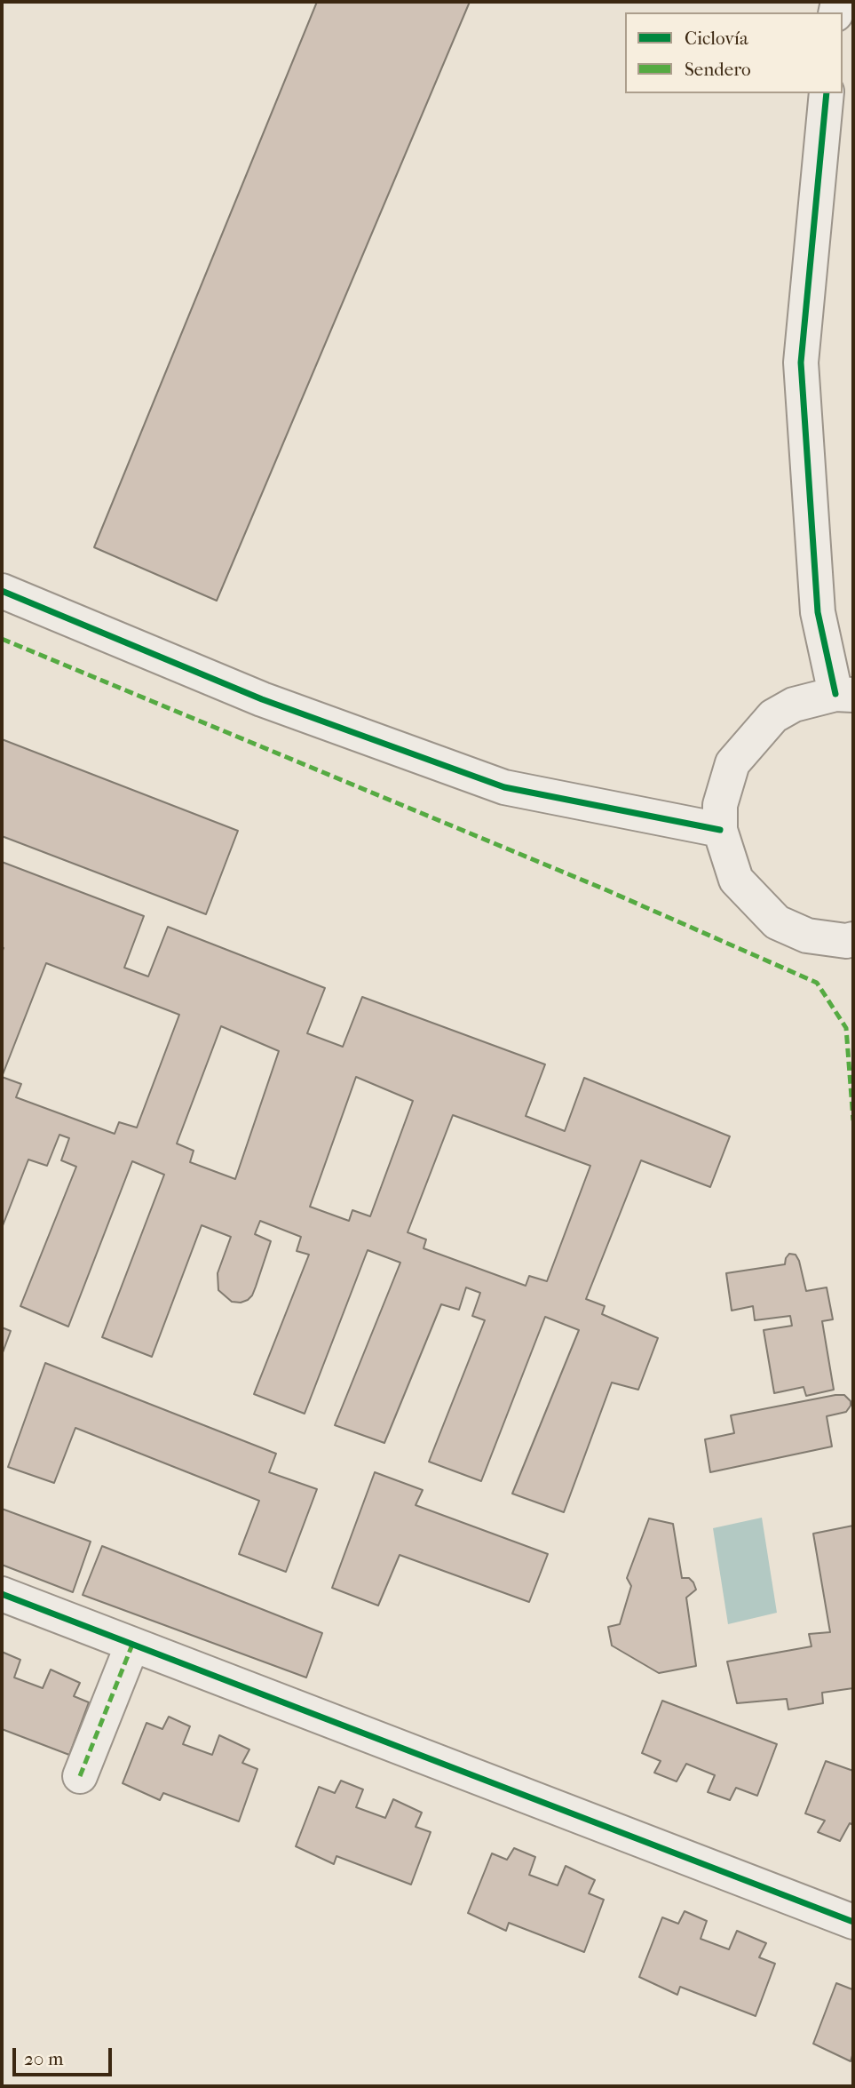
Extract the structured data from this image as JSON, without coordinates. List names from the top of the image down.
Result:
{
  "legend": ["Ciclovía", "Sendero"],
  "scale_bar": "20 m"
}
